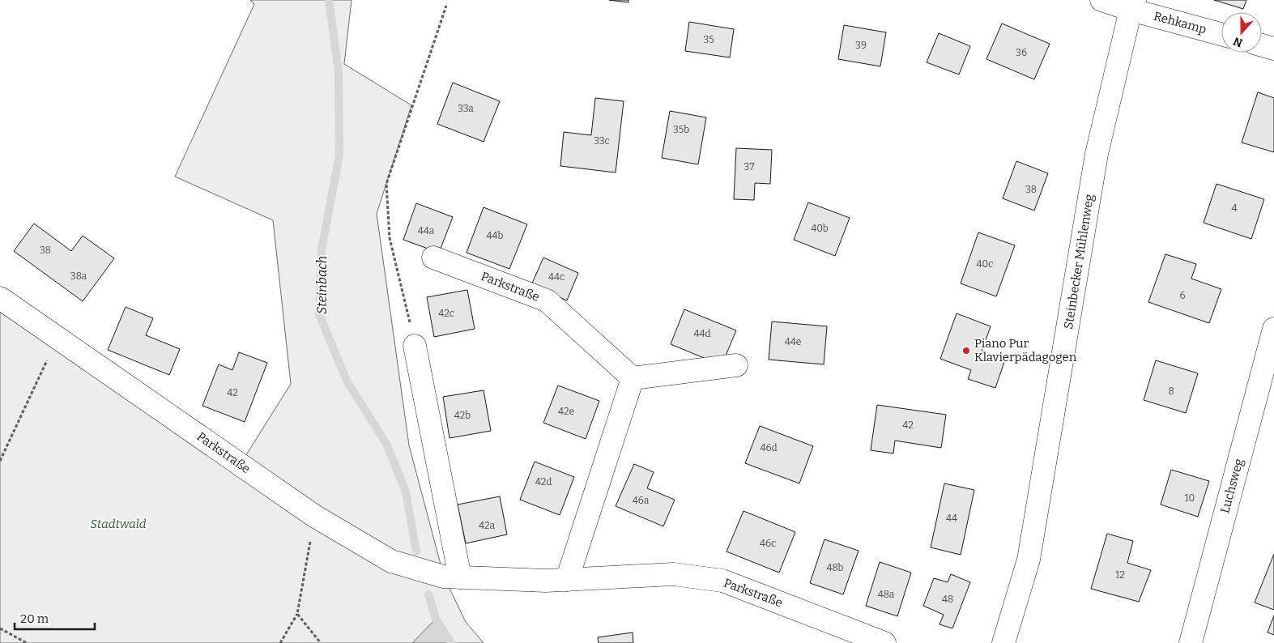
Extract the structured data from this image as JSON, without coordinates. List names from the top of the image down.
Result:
{
  "streets": {
    "street": [
      "Rehkamp",
      "Steinbecker Mühlenweg",
      "Parkstraße",
      "Luchsweg"
    ]
  },
  "crossings": [
    ["Rehkamp", "Steinbecker Mühlenweg"]
  ],
  "water": ["Steinbach"],
  "parks": ["Stadtwald"],
  "places": ["Piano Pur Klavierpädagogen"],
  "house_numbers": [
    "35",
    "39",
    "36",
    "33a",
    "35b",
    "33c",
    "37",
    "38",
    "4",
    "40b",
    "44a",
    "44b",
    "38",
    "40c",
    "38a",
    "44c",
    "6",
    "42c",
    "44d",
    "44e",
    "8",
    "42",
    "42e",
    "42b",
    "42",
    "46d",
    "42d",
    "10",
    "46a",
    "44",
    "42a",
    "46c",
    "48b",
    "12",
    "48a",
    "48"
  ],
  "scale_bar": "20 m",
  "north": "bottom"
}
